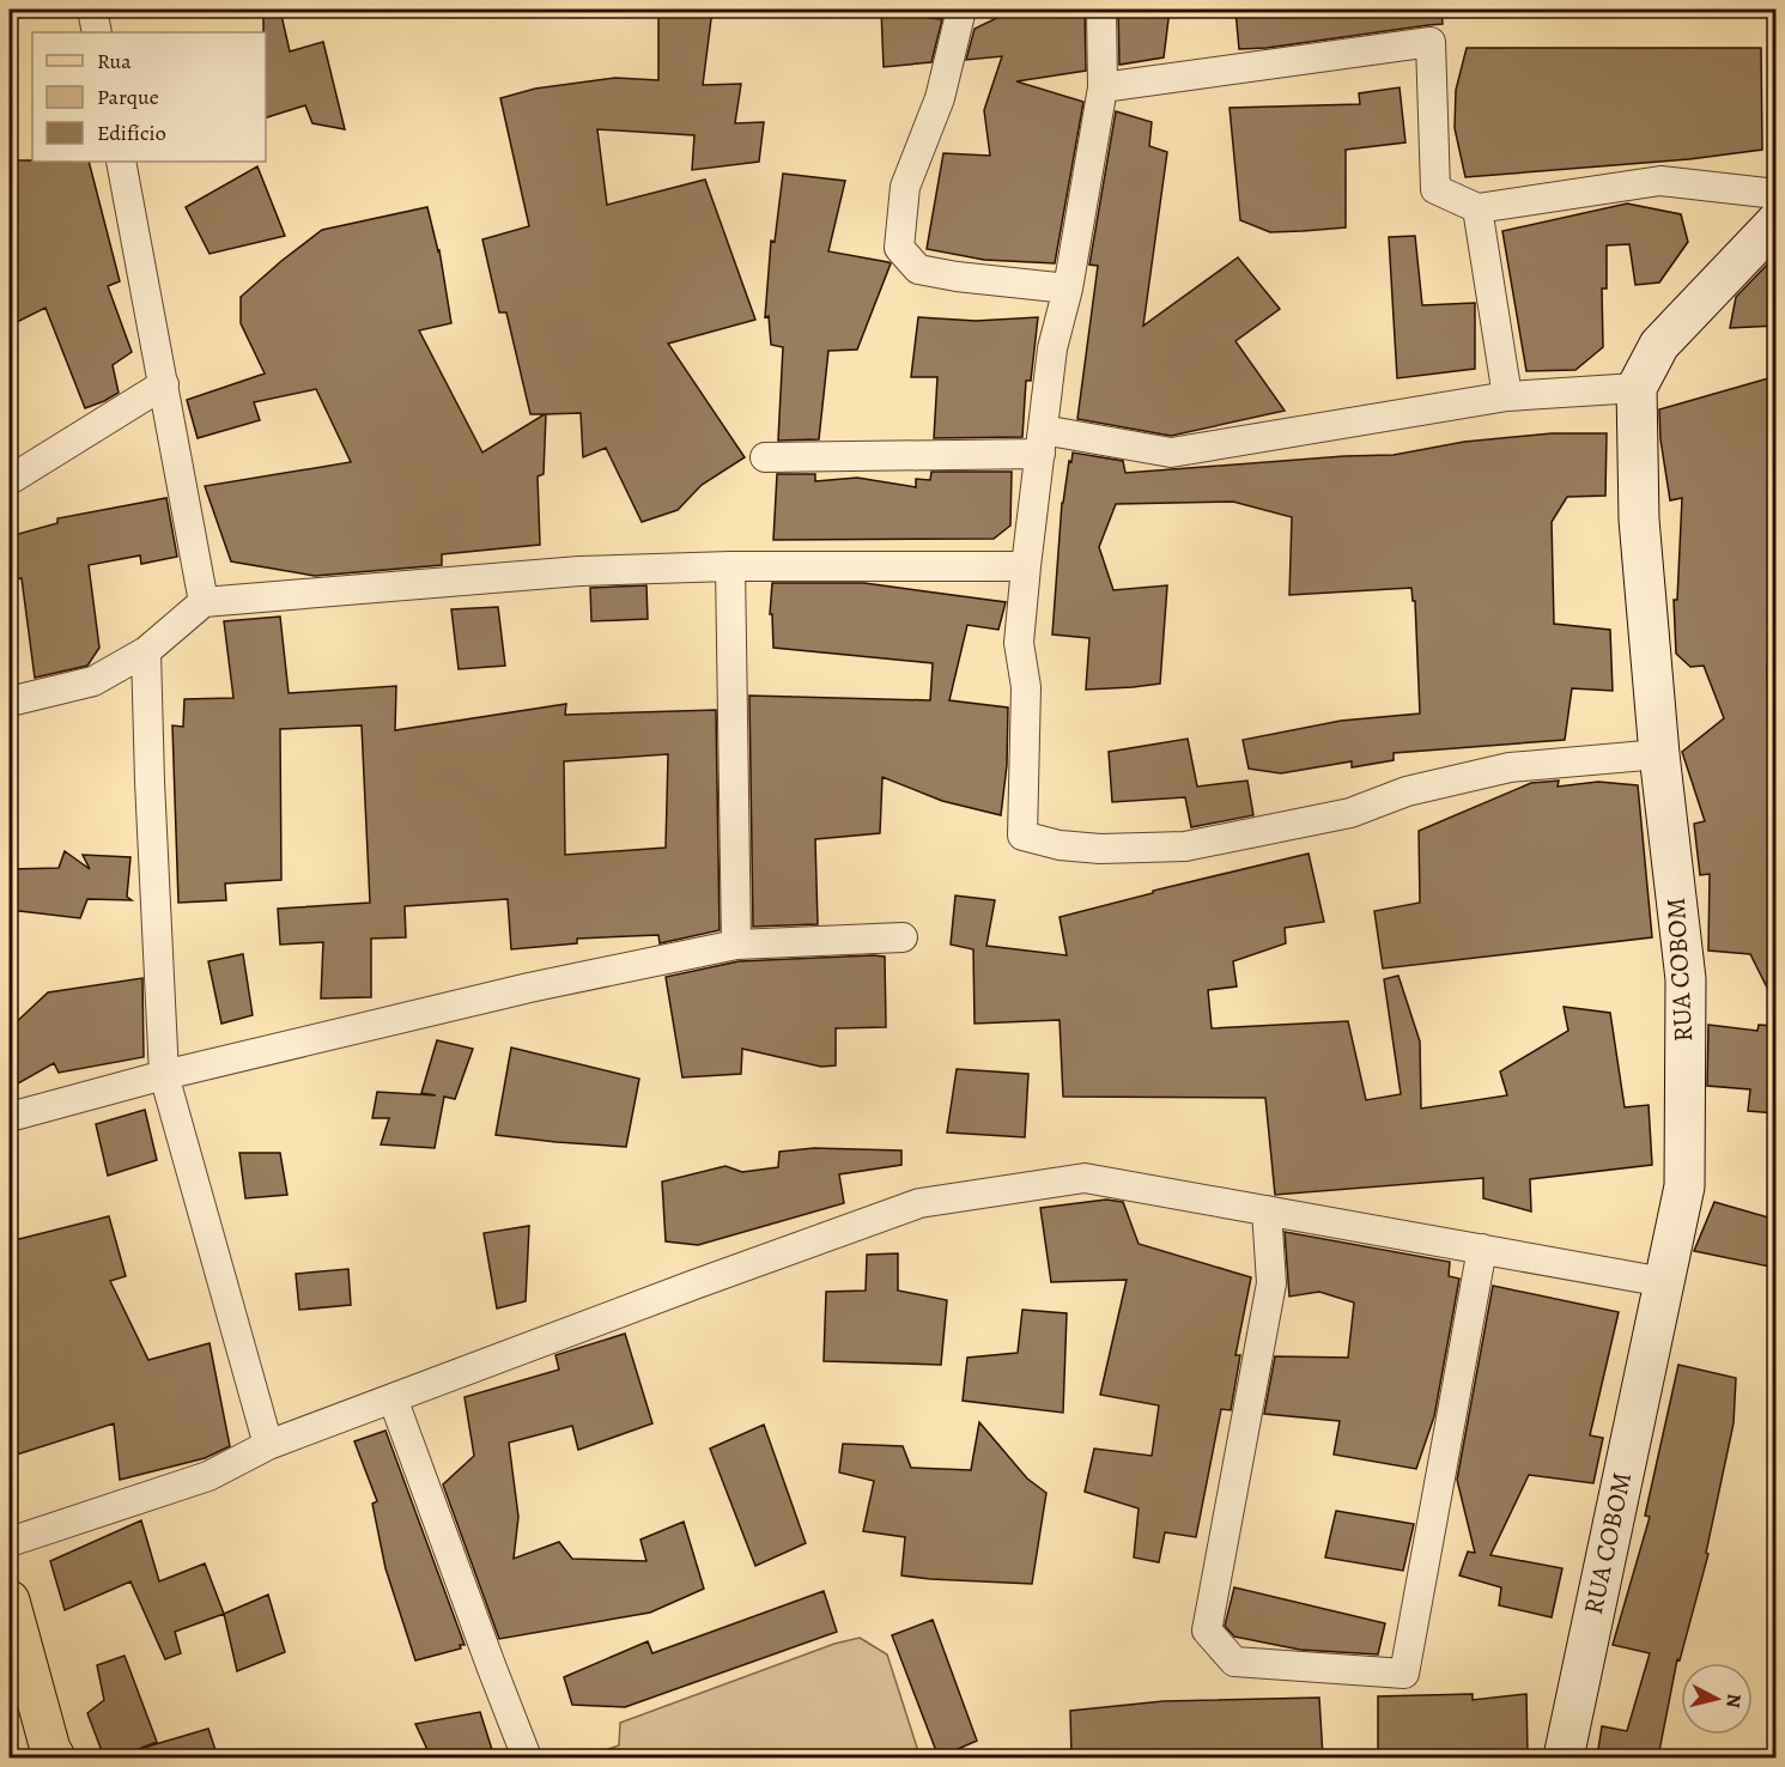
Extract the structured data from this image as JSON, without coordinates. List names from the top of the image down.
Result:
{
  "streets": {
    "street": ["RUA COBOM"]
  },
  "legend": ["Rua", "Parque", "Edifício"],
  "north": "right"
}
